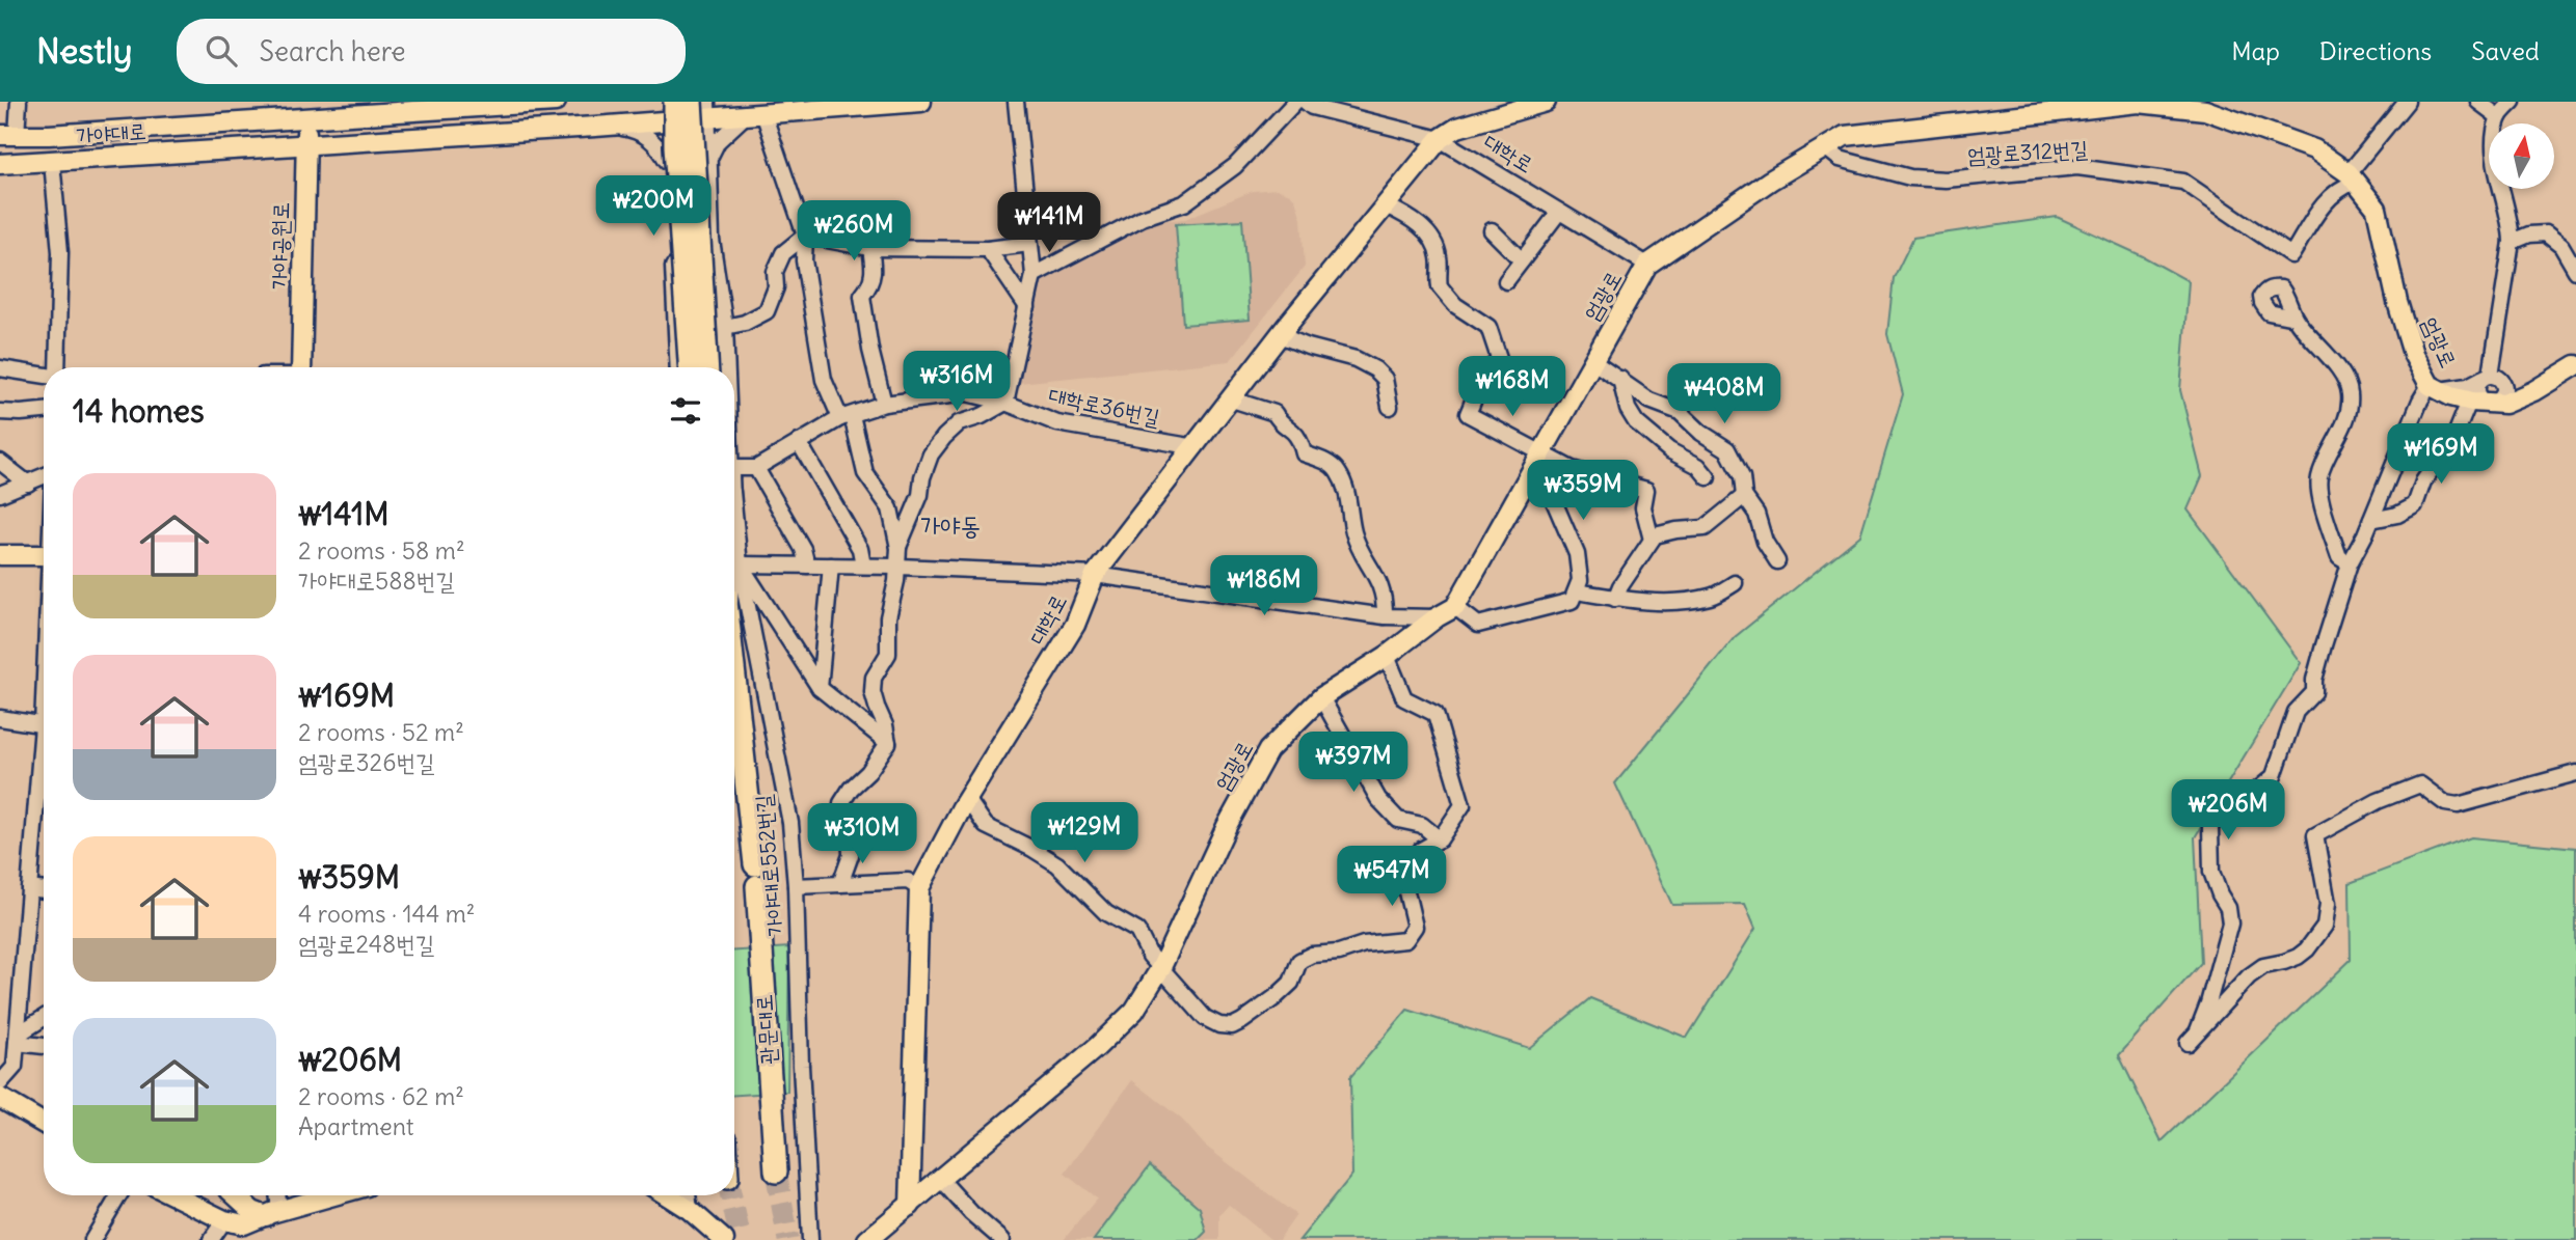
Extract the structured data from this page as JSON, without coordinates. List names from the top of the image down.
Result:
{
  "streets": {
    "highway": ["관문대로"],
    "main road": [
      "가야대로",
      "대학로",
      "가야공원로",
      "엄광로"
    ],
    "street": ["엄광로312번길", "대학로36번길", "가야대로552번길"]
  },
  "crossings": [
    ["가야대로", "가야공원로"],
    ["가야대로", "가야대로552번길"],
    ["엄광로312번길", "엄광로"],
    ["대학로", "엄광로"],
    ["대학로", "대학로36번길"]
  ],
  "districts": ["가야동"],
  "north": "top",
  "page": {
    "header": "Nestly",
    "search": "Search here",
    "nav": ["Map", "Directions", "Saved"],
    "price": [
      "₩200M",
      "₩141M",
      "₩260M",
      "₩316M",
      "₩168M",
      "₩408M",
      "₩169M",
      "₩359M",
      "₩186M",
      "₩397M",
      "₩206M",
      "₩129M",
      "₩310M",
      "₩547M"
    ],
    "heading": "14 homes",
    "list": [
      {
        "name": "₩141M",
        "note": "2 rooms · 58 m² · 가야대로588번길"
      },
      {
        "name": "₩169M",
        "note": "2 rooms · 52 m² · 엄광로326번길"
      },
      {
        "name": "₩359M",
        "note": "4 rooms · 144 m² · 엄광로248번길"
      },
      {
        "name": "₩206M",
        "note": "2 rooms · 62 m² · Apartment"
      }
    ]
  }
}
